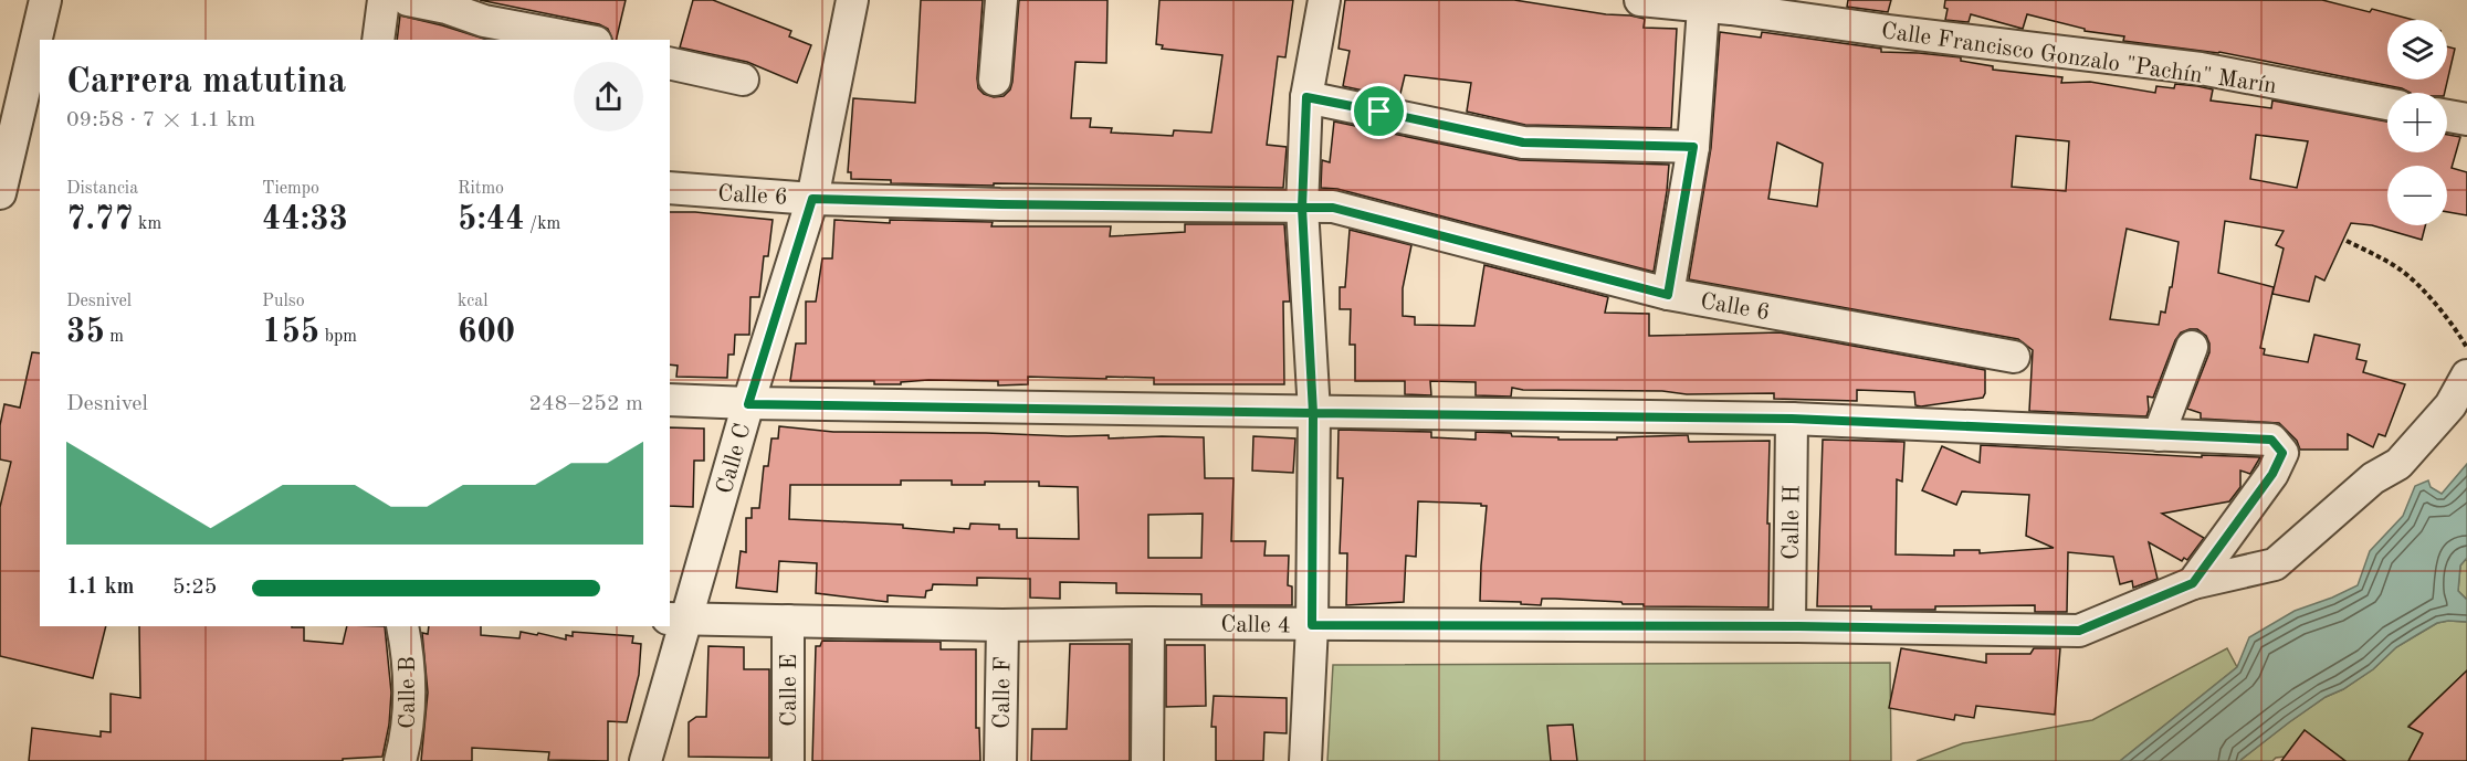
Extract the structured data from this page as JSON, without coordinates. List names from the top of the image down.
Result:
{
  "streets": {
    "street": [
      "Calle Francisco Gonzalo \"Pachín\" Marín",
      "Calle 6",
      "Calle C",
      "Calle H",
      "Calle 4",
      "Calle E",
      "Calle B",
      "Calle F"
    ]
  },
  "crossings": [
    ["Calle 6", "Calle C"],
    ["Calle C", "Calle 4"],
    ["Calle H", "Calle 4"],
    ["Calle 4", "Calle E"],
    ["Calle 4", "Calle F"]
  ],
  "page": {
    "map_buttons": ["+", "−"],
    "heading": ["Carrera matutina", "09:58 · 7 × 1.1 km"],
    "stats": [
      ["Distancia", "7.77 km"],
      ["Tiempo", "44:33"],
      ["Ritmo", "5:44 /km"],
      ["Desnivel", "35 m"],
      ["Pulso", "155 bpm"],
      ["kcal", "600"]
    ],
    "chart": ["Desnivel", "248–252 m"],
    "list": [
      {
        "name": "1.1 km",
        "note": "5:25"
      }
    ]
  }
}
